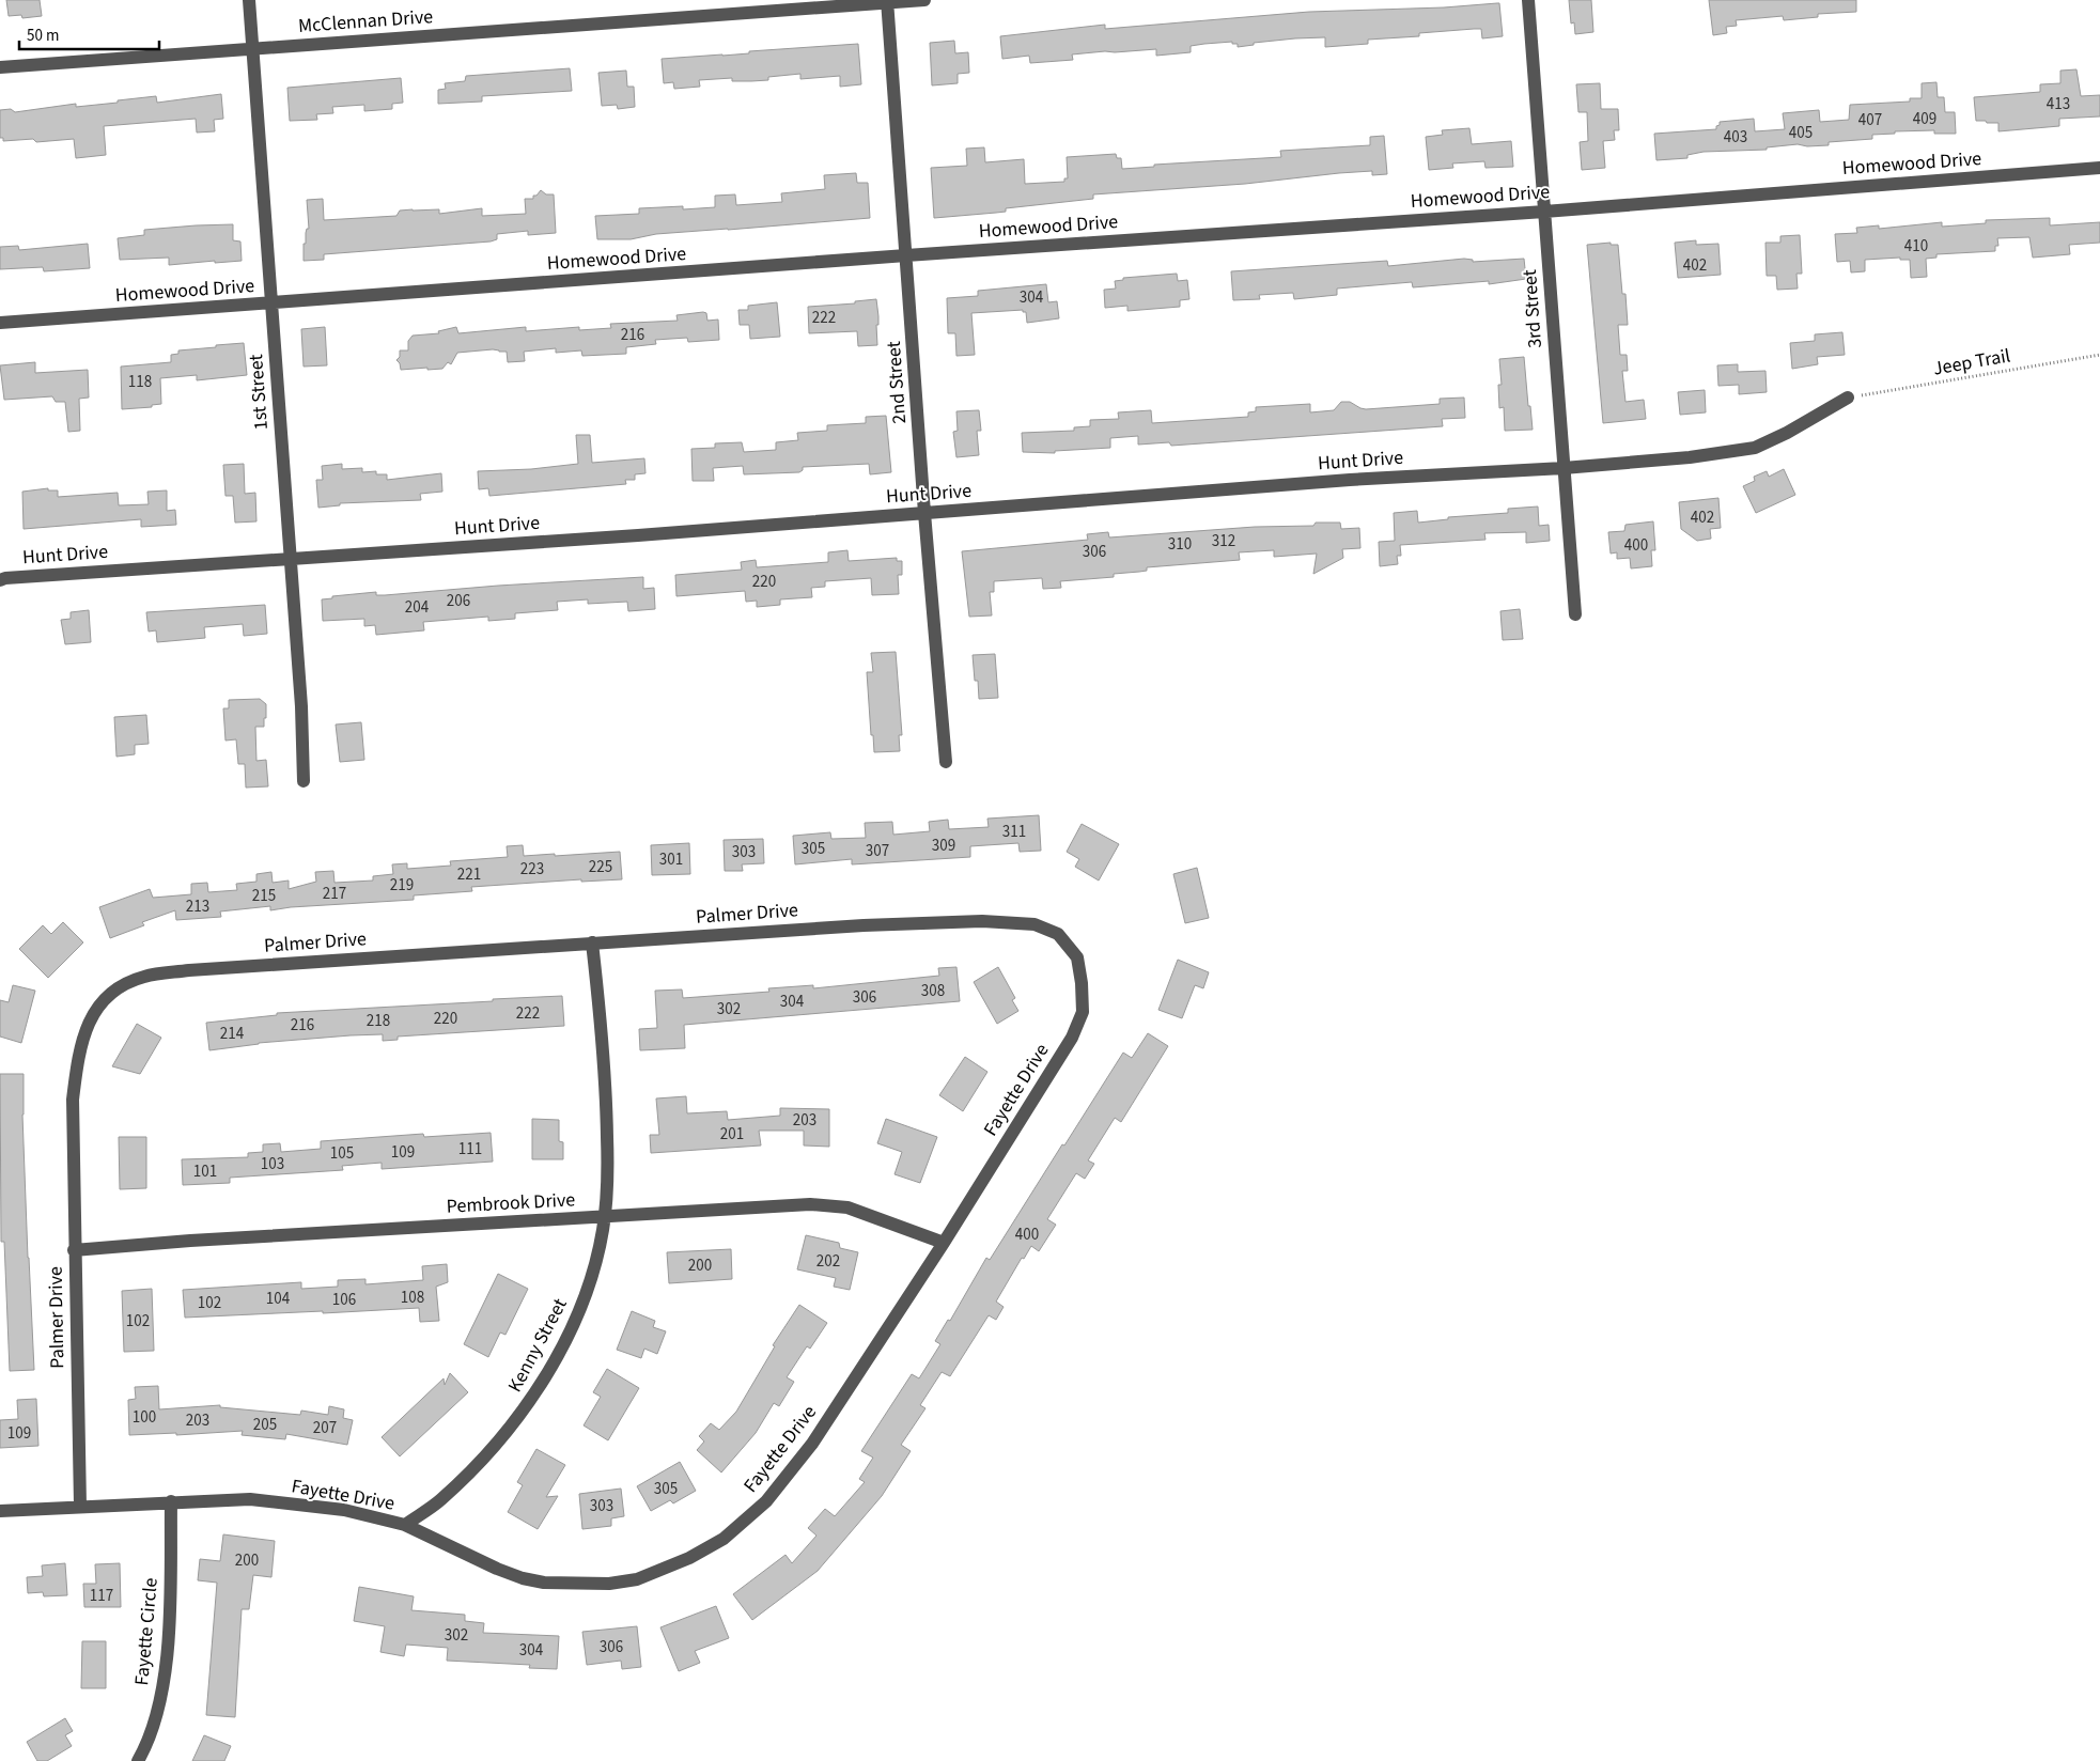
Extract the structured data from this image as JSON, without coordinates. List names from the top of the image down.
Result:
{
  "streets": {
    "street": [
      "McClennan Drive",
      "Homewood Drive",
      "3rd Street",
      "2nd Street",
      "1st Street",
      "Hunt Drive",
      "Palmer Drive",
      "Fayette Drive",
      "Pembrook Drive",
      "Kenny Street",
      "Fayette Circle"
    ],
    "path": ["Jeep Trail"]
  },
  "crossings": [
    ["McClennan Drive", "2nd Street"],
    ["McClennan Drive", "1st Street"],
    ["Homewood Drive", "3rd Street"],
    ["Homewood Drive", "2nd Street"],
    ["Homewood Drive", "1st Street"],
    ["3rd Street", "Hunt Drive"],
    ["Jeep Trail", "Hunt Drive"],
    ["2nd Street", "Hunt Drive"],
    ["1st Street", "Hunt Drive"],
    ["Palmer Drive", "Fayette Drive"],
    ["Palmer Drive", "Pembrook Drive"],
    ["Palmer Drive", "Kenny Street"],
    ["Fayette Drive", "Pembrook Drive"],
    ["Fayette Drive", "Kenny Street"],
    ["Fayette Drive", "Fayette Circle"],
    ["Pembrook Drive", "Kenny Street"]
  ],
  "house_numbers": [
    "413",
    "409",
    "407",
    "405",
    "403",
    "410",
    "402",
    "304",
    "222",
    "216",
    "118",
    "402",
    "312",
    "310",
    "400",
    "306",
    "220",
    "206",
    "204",
    "311",
    "309",
    "305",
    "307",
    "303",
    "301",
    "225",
    "223",
    "221",
    "219",
    "217",
    "215",
    "213",
    "308",
    "306",
    "304",
    "302",
    "222",
    "220",
    "218",
    "216",
    "214",
    "203",
    "201",
    "111",
    "109",
    "105",
    "103",
    "101",
    "400",
    "202",
    "200",
    "108",
    "104",
    "106",
    "102",
    "102",
    "100",
    "203",
    "205",
    "207",
    "109",
    "305",
    "303",
    "200",
    "117",
    "302",
    "306",
    "304"
  ],
  "scale_bar": "50 m"
}
